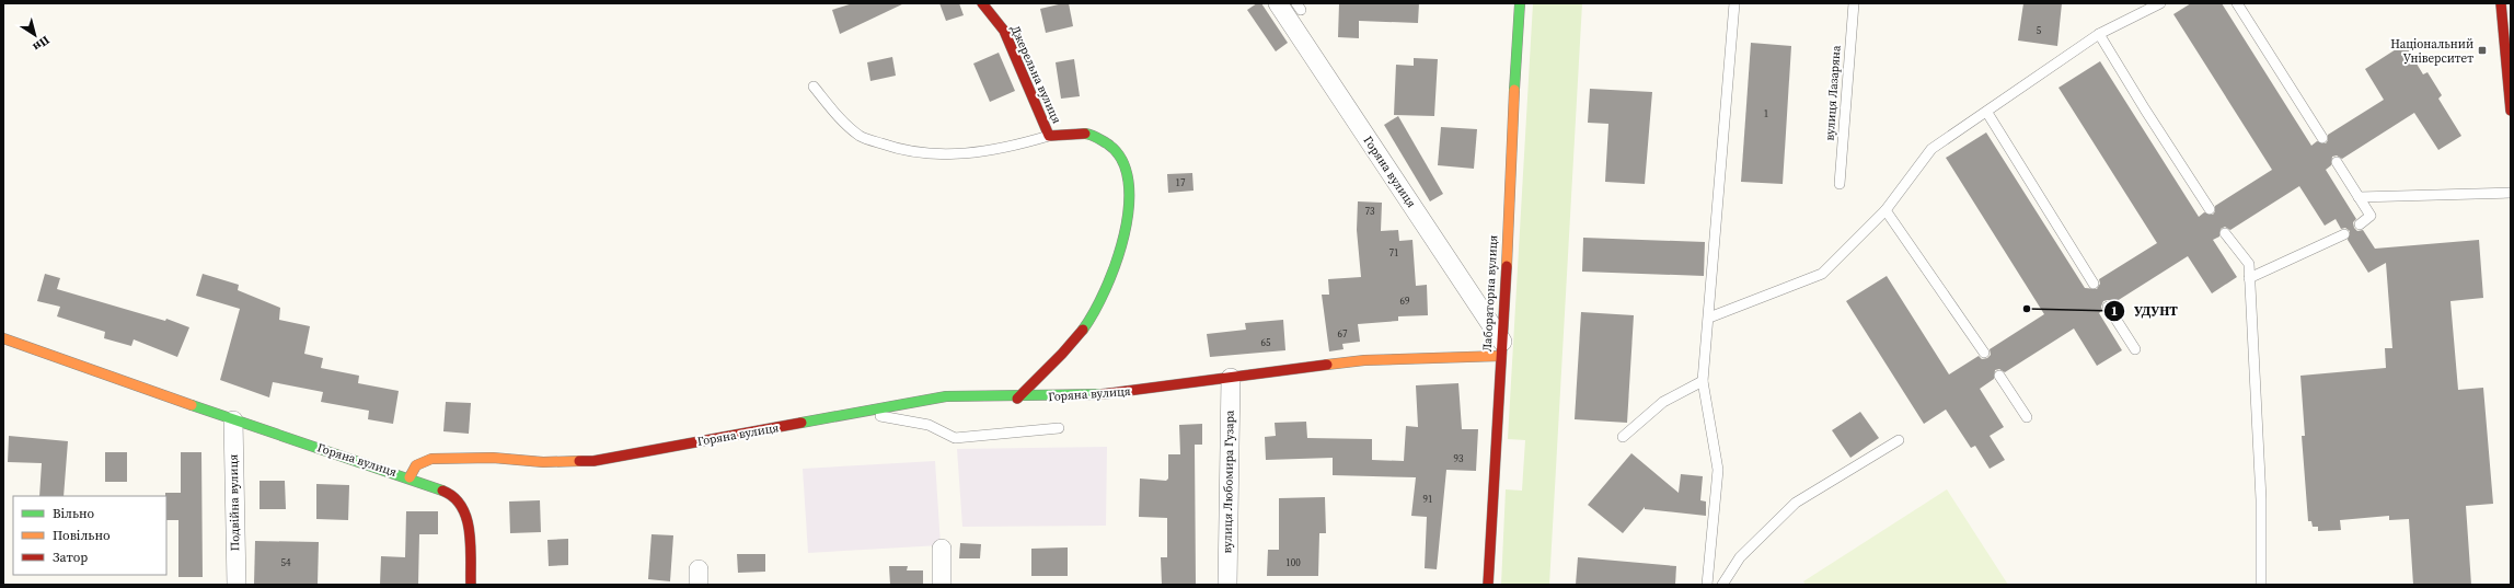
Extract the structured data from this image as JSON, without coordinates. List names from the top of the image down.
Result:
{
  "streets": {
    "street": [
      "Джерельна вулиця",
      "Горяна вулиця",
      "Лабораторна вулиця",
      "вулиця Любомира Гузара",
      "Подвійна вулиця"
    ],
    "lane": ["вулиця Лазаряна"]
  },
  "crossings": [
    ["Горяна вулиця", "Лабораторна вулиця"],
    ["Горяна вулиця", "вулиця Любомира Гузара"],
    ["Горяна вулиця", "Подвійна вулиця"]
  ],
  "places": {
    "transit": ["Національний Університет"],
    "other": ["УДУНТ"]
  },
  "house_numbers": [
    "5",
    "1",
    "17",
    "73",
    "71",
    "69",
    "67",
    "65",
    "93",
    "91",
    "54",
    "100"
  ],
  "legend": ["Вільно", "Повільно", "Затор"],
  "north": "bottom right"
}
